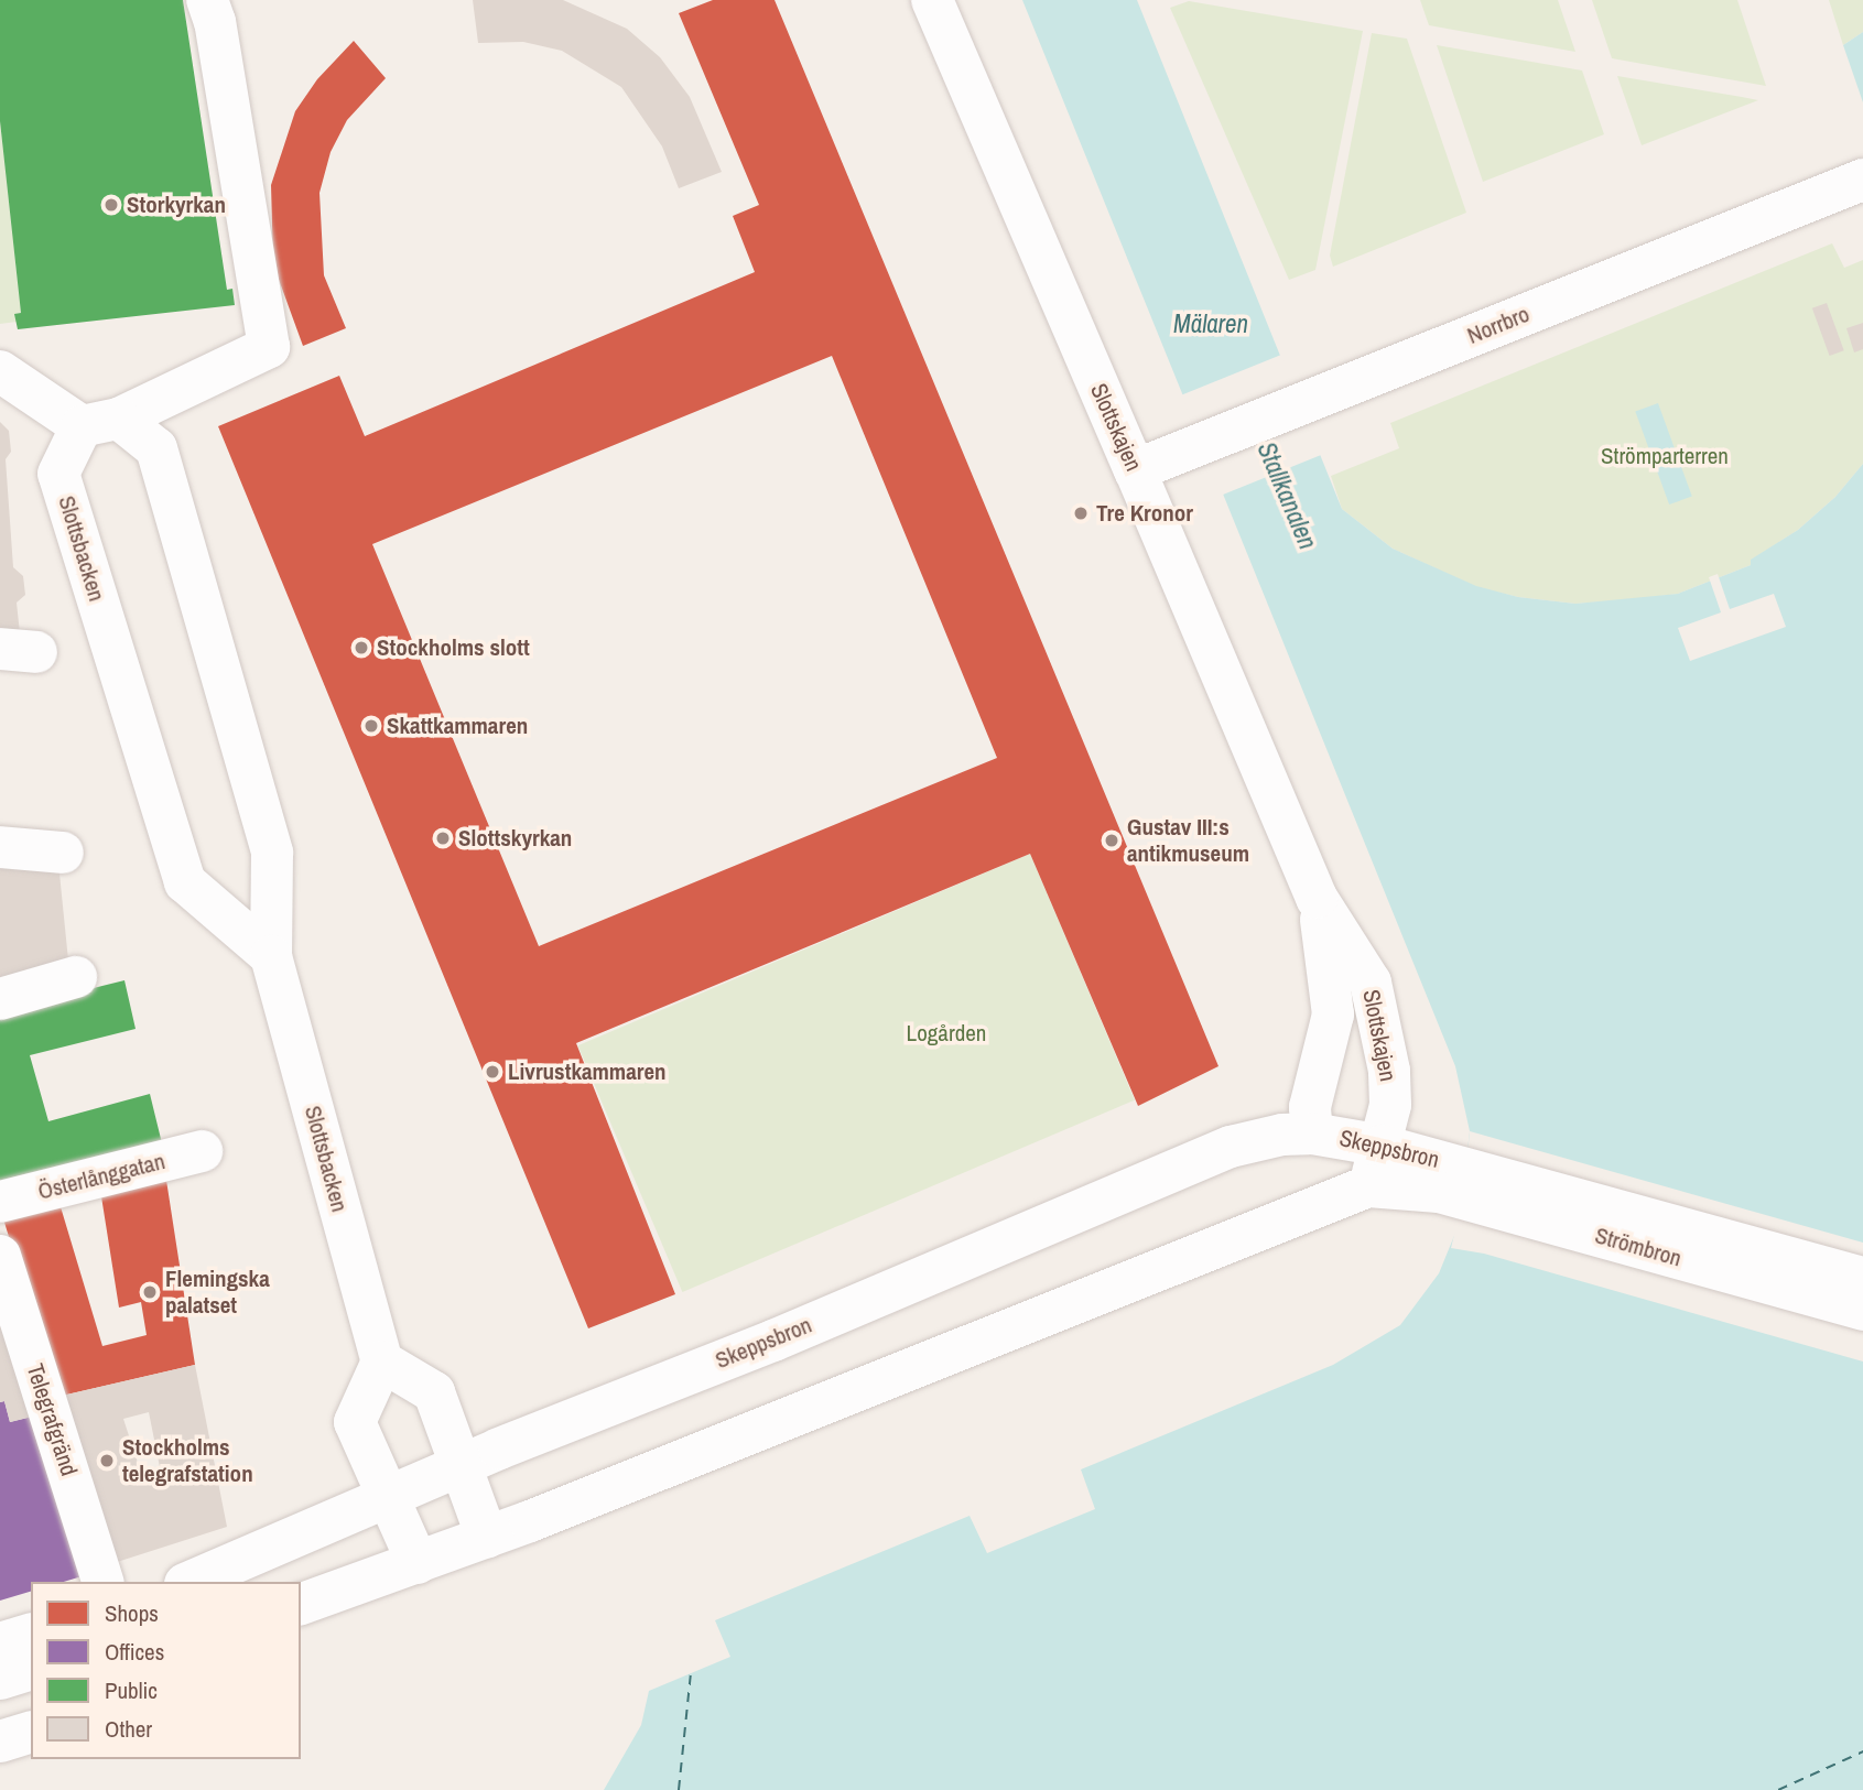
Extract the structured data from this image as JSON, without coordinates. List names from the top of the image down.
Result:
{
  "streets": {
    "street": [
      "Norrbro",
      "Slottskajen",
      "Slottsbacken",
      "Skeppsbron",
      "Österlånggatan",
      "Strömbron",
      "Telegrafgränd"
    ]
  },
  "crossings": [
    ["Norrbro", "Slottskajen"],
    ["Slottskajen", "Skeppsbron"],
    ["Skeppsbron", "Strömbron"]
  ],
  "water": ["Mälaren", "Stallkanalen"],
  "parks": ["Strömparterren", "Logården"],
  "places": [
    "Storkyrkan",
    "Tre Kronor",
    "Stockholms slott",
    "Skattkammaren",
    "Slottskyrkan",
    "Gustav III:s antikmuseum",
    "Livrustkammaren",
    "Flemingska palatset",
    "Stockholms telegrafstation"
  ],
  "legend": [
    "Shops",
    "Offices",
    "Public",
    "Other"
  ]
}
